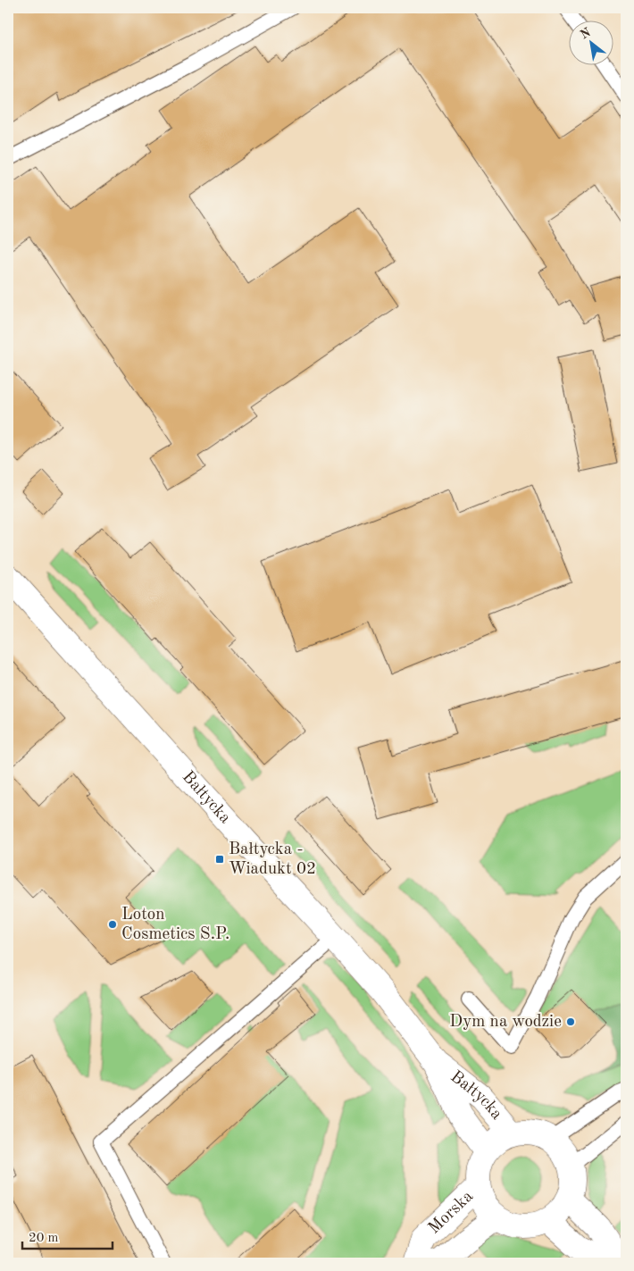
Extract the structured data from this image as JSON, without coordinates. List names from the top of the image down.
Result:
{
  "streets": {
    "main road": ["Bałtycka", "Morska"]
  },
  "crossings": [
    ["Bałtycka", "Morska"]
  ],
  "places": {
    "transit": ["Bałtycka - Wiadukt 02"],
    "other": ["Loton Cosmetics S.P.", "Dym na wodzie"]
  },
  "scale_bar": "20 m",
  "north": "top left"
}
